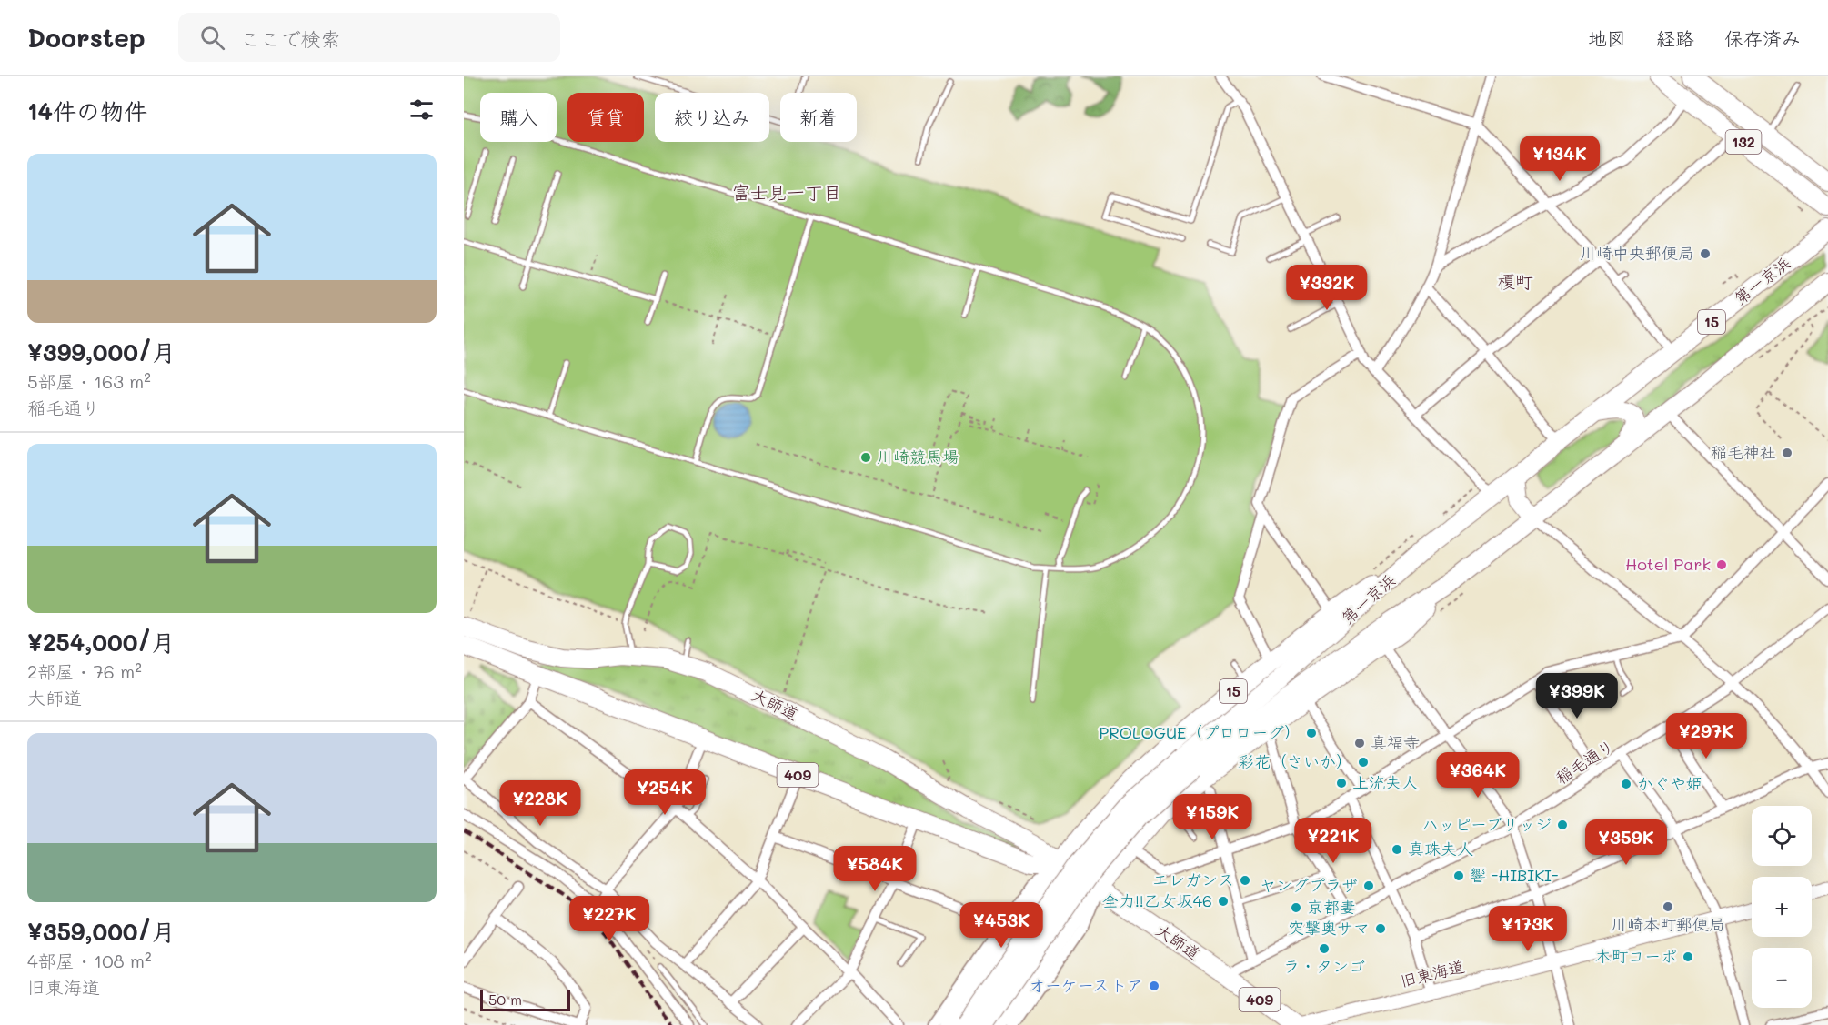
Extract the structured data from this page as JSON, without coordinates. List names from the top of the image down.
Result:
{
  "streets": {
    "highway": [
      "132",
      "第一京浜",
      "15",
      "大師道",
      "409"
    ],
    "street": ["稲毛通り", "旧東海道"]
  },
  "crossings": [
    ["第一京浜", "15"],
    ["15", "大師道"],
    ["15", "409"],
    ["大師道", "稲毛通り"],
    ["大師道", "409"]
  ],
  "districts": ["富士見一丁目", "榎町"],
  "places": [
    "川崎中央郵便局",
    "稲毛神社",
    "川崎競馬場",
    "Hotel Park",
    "PROLOGUE（プロローグ）",
    "真福寺",
    "彩花（さいか）",
    "上流夫人",
    "かぐや姫",
    "ハッピーブリッジ",
    "真珠夫人",
    "響 -HIBIKI-",
    "エレガンス",
    "ヤングプラザ",
    "全力!!乙女坂46",
    "川崎本町郵便局",
    "京都妻",
    "突撃奥サマ",
    "ラ・タンゴ",
    "本町コーポ",
    "オーケーストア"
  ],
  "scale_bar": "50 m",
  "page": {
    "header": "Doorstep",
    "search": "ここで検索",
    "nav": ["地図", "経路", "保存済み"],
    "heading": "14件の物件",
    "chip": [
      "購入",
      "賃貸",
      "絞り込み",
      "新着"
    ],
    "price": [
      "¥134K",
      "¥332K",
      "¥399K",
      "¥297K",
      "¥364K",
      "¥254K",
      "¥228K",
      "¥159K",
      "¥221K",
      "¥359K",
      "¥584K",
      "¥227K",
      "¥453K",
      "¥173K"
    ],
    "list": [
      {
        "name": "¥399,000/月",
        "note": "5部屋 · 163 m² · 稲毛通り"
      },
      {
        "name": "¥254,000/月",
        "note": "2部屋 · 76 m² · 大師道"
      },
      {
        "name": "¥359,000/月",
        "note": "4部屋 · 108 m² · 旧東海道"
      }
    ],
    "map_buttons": ["+", "−"],
    "scale": "50 m"
  }
}
